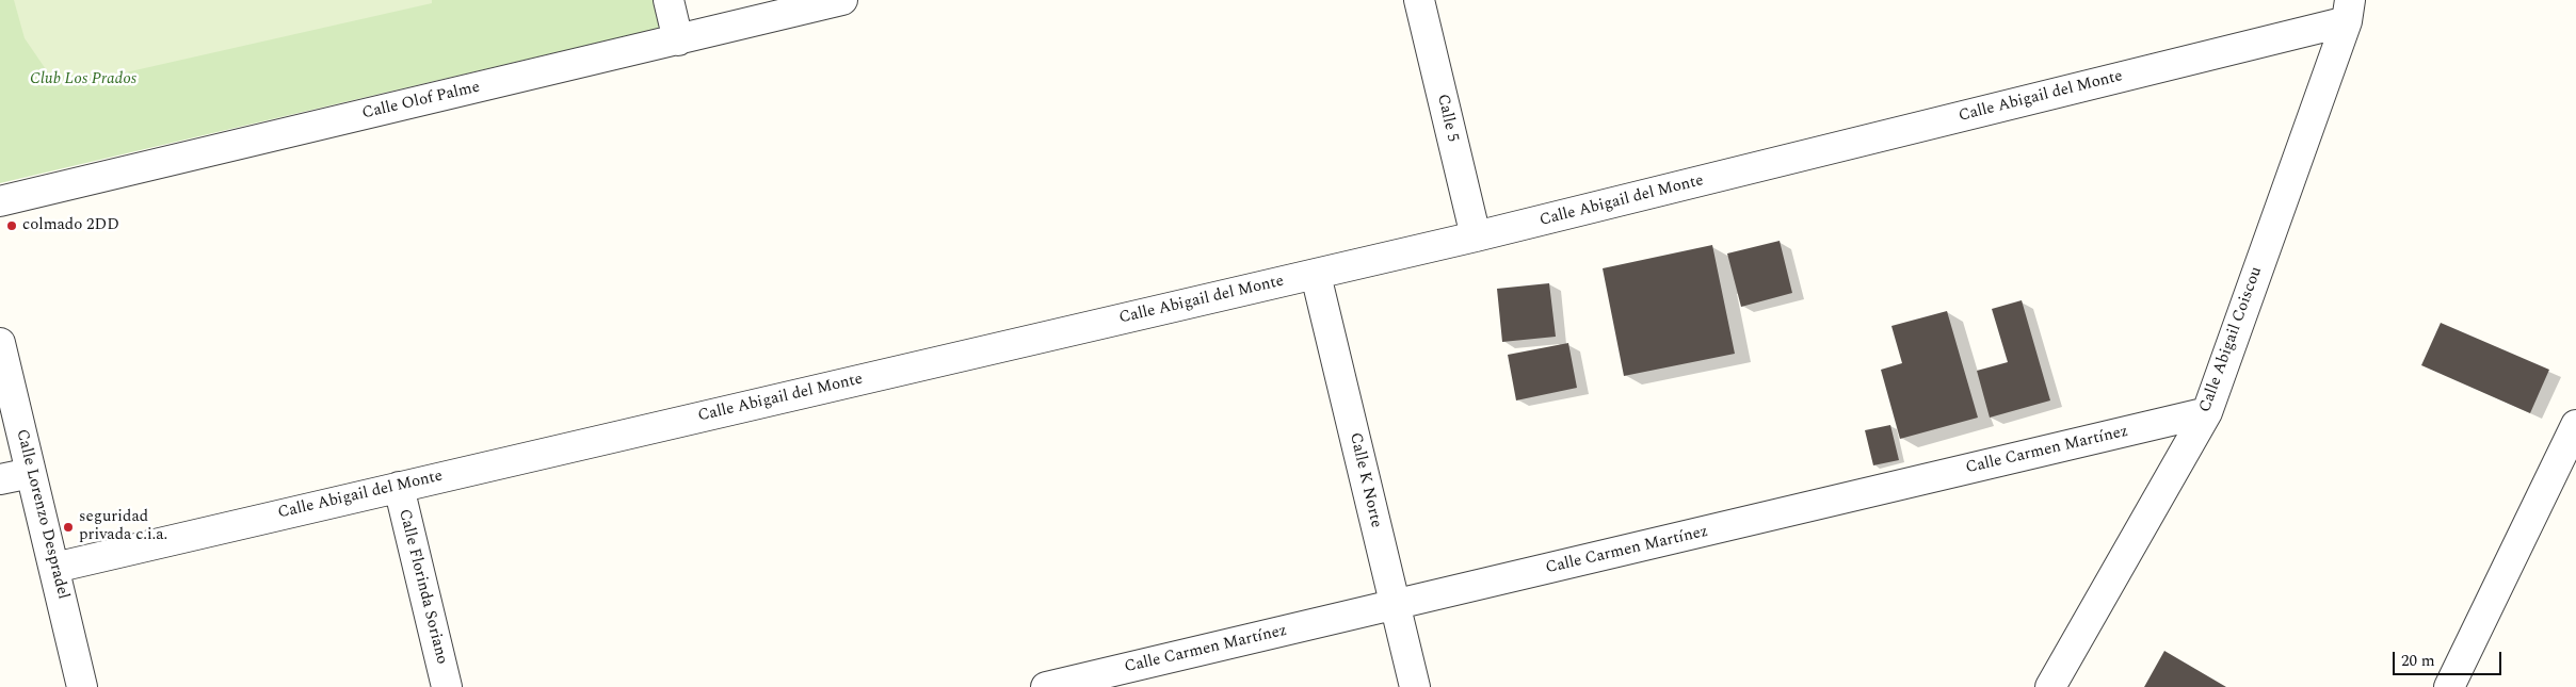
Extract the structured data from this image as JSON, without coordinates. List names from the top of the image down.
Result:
{
  "streets": {
    "street": [
      "Calle Abigail del Monte",
      "Calle Olof Palme",
      "Calle 5",
      "Calle Abigail Coiscou",
      "Calle Carmen Martínez",
      "Calle K Norte",
      "Calle Lorenzo Despradel",
      "Calle Florinda Soriano"
    ]
  },
  "crossings": [
    ["Calle Abigail del Monte", "Calle 5"],
    ["Calle Abigail del Monte", "Calle Abigail Coiscou"],
    ["Calle Abigail del Monte", "Calle K Norte"],
    ["Calle Abigail del Monte", "Calle Lorenzo Despradel"],
    ["Calle Abigail del Monte", "Calle Florinda Soriano"],
    ["Calle Abigail Coiscou", "Calle Carmen Martínez"],
    ["Calle Carmen Martínez", "Calle K Norte"]
  ],
  "parks": ["Club Los Prados"],
  "places": ["colmado 2DD", "seguridad privada c.i.a."],
  "scale_bar": "20 m"
}
